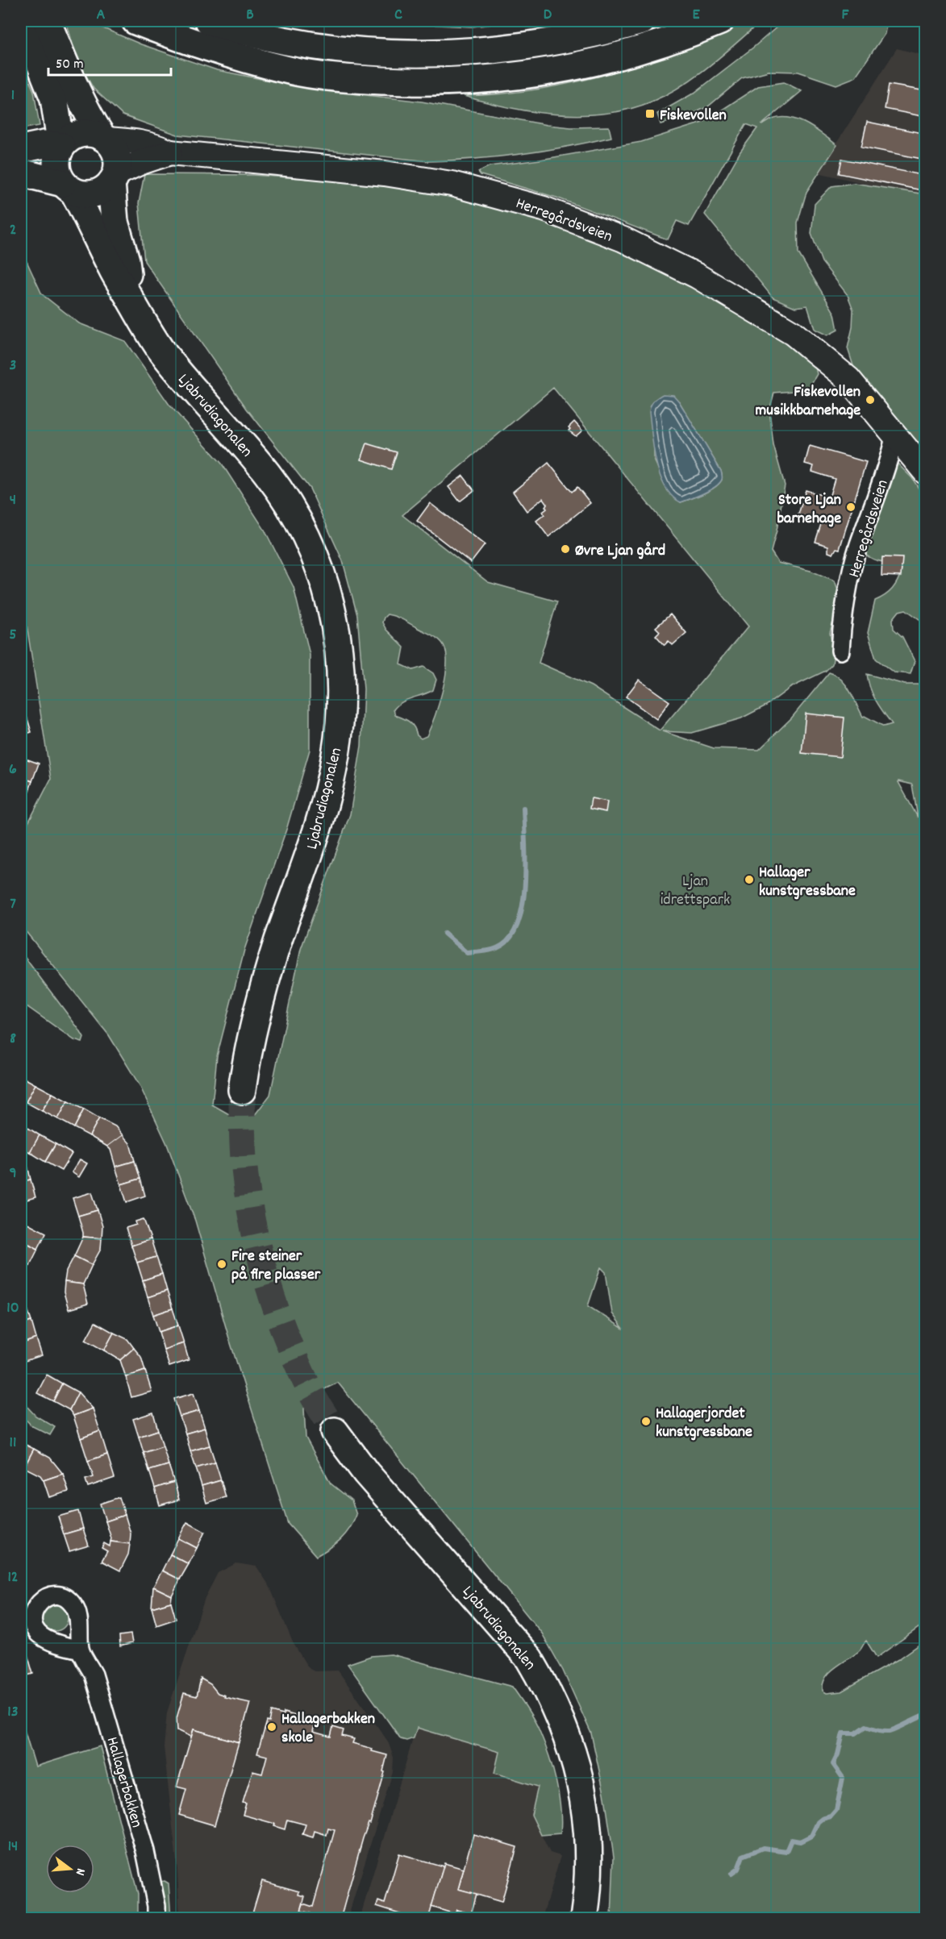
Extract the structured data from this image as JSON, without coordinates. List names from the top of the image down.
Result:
{
  "streets": {
    "main road": ["Ljabrudiagonalen"],
    "street": ["Herregårdsveien", "Hallagerbakken"]
  },
  "crossings": [
    ["Herregårdsveien", "Ljabrudiagonalen"]
  ],
  "parks": ["Ljan idrettspark"],
  "places": {
    "transit": ["Fiskevollen"],
    "other": [
      "Fiskevollen musikkbarnehage",
      "Store Ljan barnehage",
      "Øvre Ljan gård",
      "Hallager kunstgressbane",
      "Fire steiner på fire plasser",
      "Hallagerjordet kunstgressbane",
      "Hallagerbakken skole"
    ]
  },
  "scale_bar": "50 m",
  "north": "right",
  "grid": {
    "columns": [
      "A",
      "B",
      "C",
      "D",
      "E",
      "F"
    ],
    "rows": [
      "1",
      "2",
      "3",
      "4",
      "5",
      "6",
      "7",
      "8",
      "9",
      "10",
      "11",
      "12",
      "13",
      "14"
    ]
  }
}
